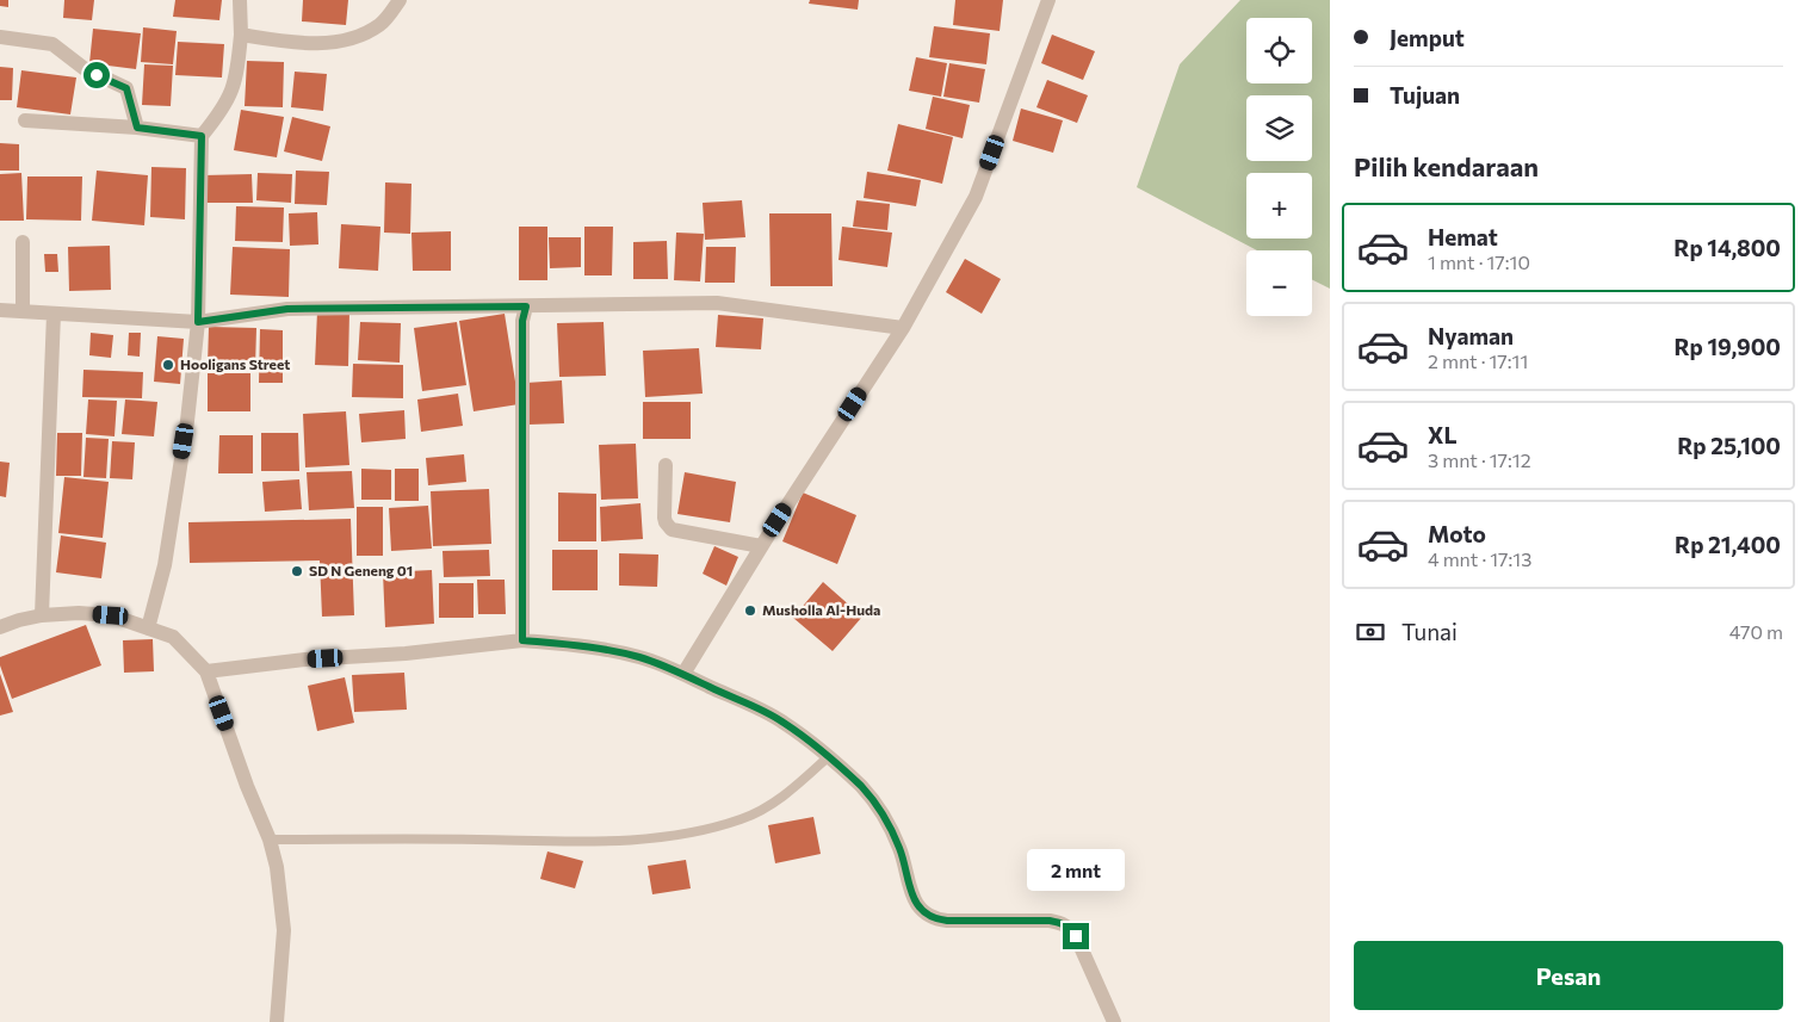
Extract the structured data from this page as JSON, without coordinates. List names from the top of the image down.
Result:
{
  "places": ["Hooligans Street", "SD N Geneng 01", "Musholla Al-Huda"],
  "page": {
    "banner": ["Jemput", "Tujuan"],
    "map_buttons": ["+", "−"],
    "heading": "Pilih kendaraan",
    "list": [
      {
        "name": "Hemat",
        "note": "1 mnt · 17:10",
        "value": "Rp 14,800"
      },
      {
        "name": "Nyaman",
        "note": "2 mnt · 17:11",
        "value": "Rp 19,900"
      },
      {
        "name": "XL",
        "note": "3 mnt · 17:12",
        "value": "Rp 25,100"
      },
      {
        "name": "Moto",
        "note": "4 mnt · 17:13",
        "value": "Rp 21,400"
      }
    ],
    "pay": ["Tunai", "470 m"],
    "bubble": "2 mnt",
    "buttons": "Pesan"
  }
}
